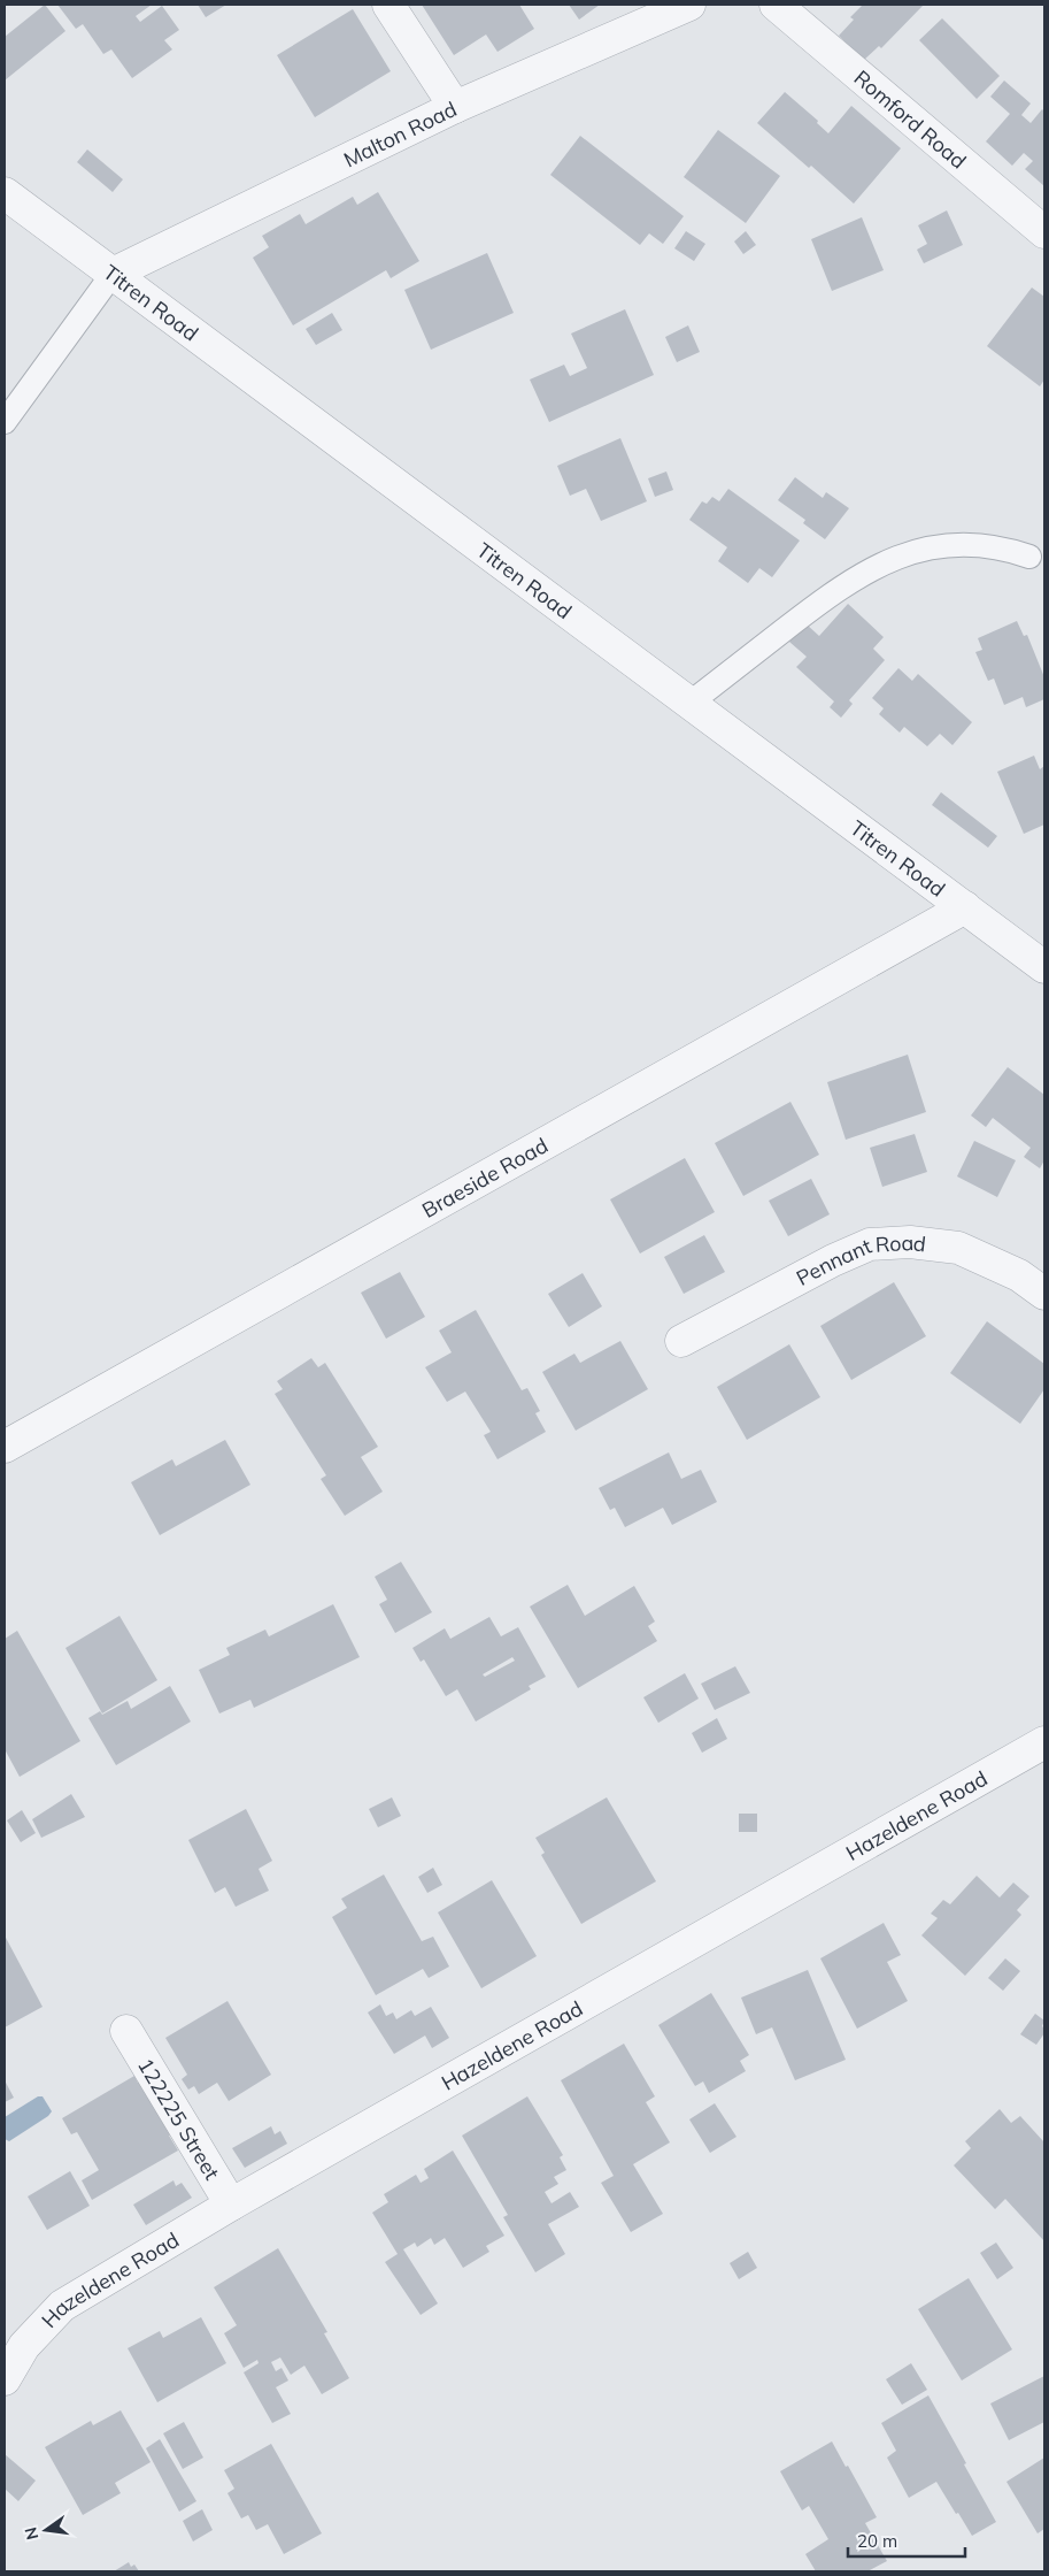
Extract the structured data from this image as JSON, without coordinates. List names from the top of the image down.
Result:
{
  "streets": {
    "street": [
      "Romford Road",
      "Malton Road",
      "Titren Road",
      "Braeside Road",
      "Pennant Road",
      "Hazeldene Road",
      "122225 Street"
    ]
  },
  "crossings": [
    ["Malton Road", "Titren Road"],
    ["Titren Road", "Braeside Road"],
    ["Hazeldene Road", "122225 Street"]
  ],
  "scale_bar": "20 m",
  "north": "left"
}
